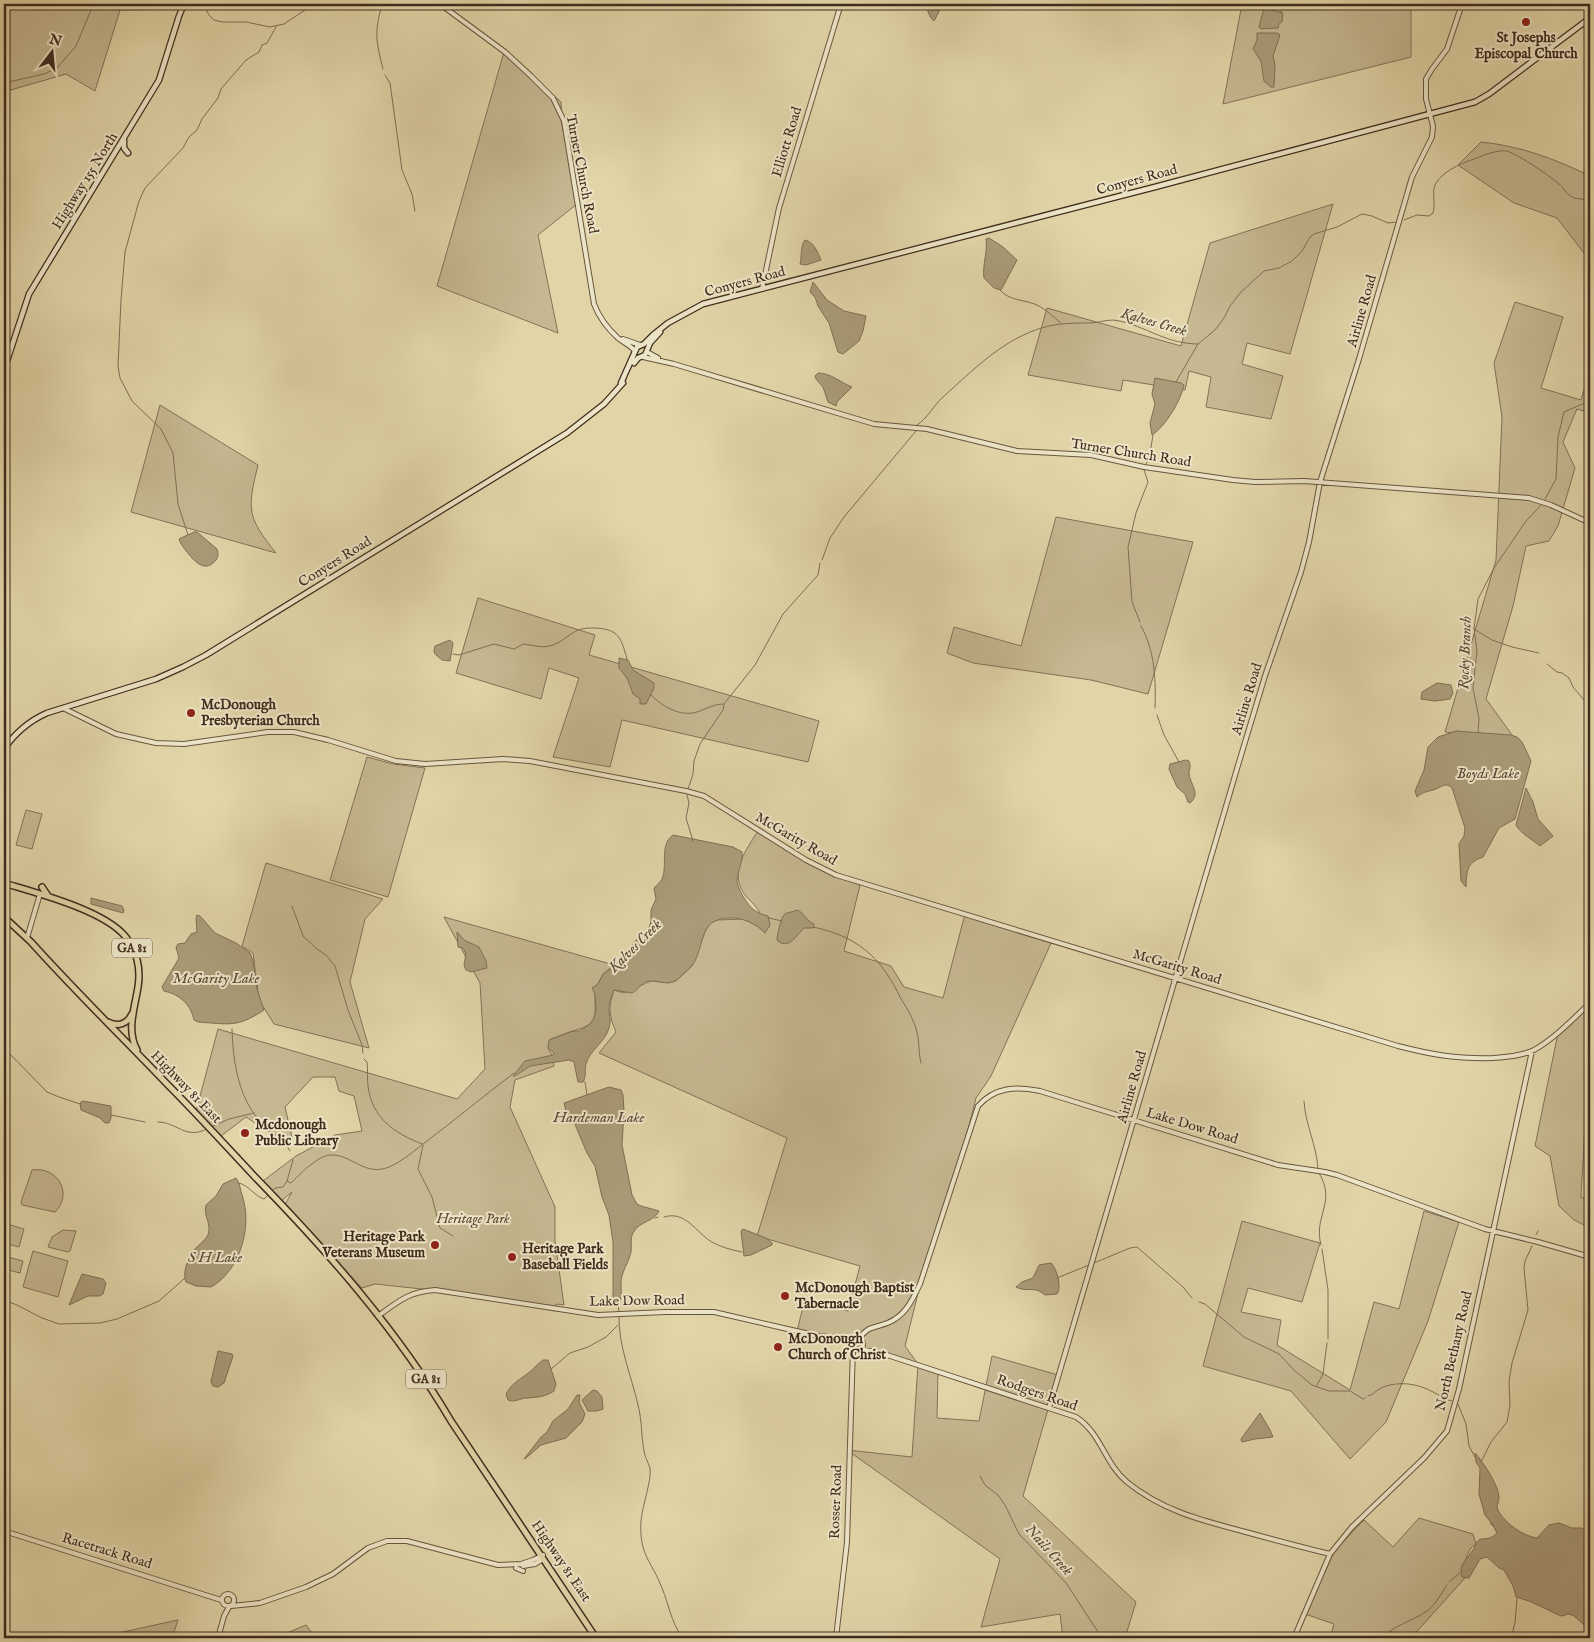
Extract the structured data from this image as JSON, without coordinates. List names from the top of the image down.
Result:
{
  "streets": {
    "main road": [
      "Conyers Road",
      "Highway 155 North",
      "GA 81",
      "Highway 81 East"
    ],
    "street": [
      "Elliott Road",
      "Turner Church Road",
      "Airline Road",
      "McGarity Road",
      "Lake Dow Road",
      "North Bethany Road",
      "Rodgers Road",
      "Rosser Road",
      "Racetrack Road"
    ]
  },
  "crossings": [
    ["Elliott Road", "Conyers Road"],
    ["Turner Church Road", "Conyers Road"],
    ["Turner Church Road", "Airline Road"],
    ["Conyers Road", "Airline Road"],
    ["Conyers Road", "McGarity Road"],
    ["Airline Road", "McGarity Road"],
    ["Airline Road", "Lake Dow Road"],
    ["Airline Road", "Rodgers Road"],
    ["McGarity Road", "North Bethany Road"],
    ["GA 81", "Highway 81 East"],
    ["Highway 81 East", "Lake Dow Road"],
    ["Lake Dow Road", "North Bethany Road"],
    ["Lake Dow Road", "Rodgers Road"],
    ["Lake Dow Road", "Rosser Road"],
    ["North Bethany Road", "Rodgers Road"],
    ["Rodgers Road", "Rosser Road"]
  ],
  "water": [
    "Kalves Creek",
    "Rocky Branch",
    "Boyds Lake",
    "McGarity Lake",
    "Hardeman Lake",
    "S H Lake",
    "Nails Creek"
  ],
  "parks": ["Heritage Park"],
  "places": [
    "St Josephs Episcopal Church",
    "McDonough Presbyterian Church",
    "Mcdonough Public Library",
    "Heritage Park Veterans Museum",
    "Heritage Park Baseball Fields",
    "McDonough Baptist Tabernacle",
    "McDonough Church of Christ"
  ],
  "north": "top"
}
